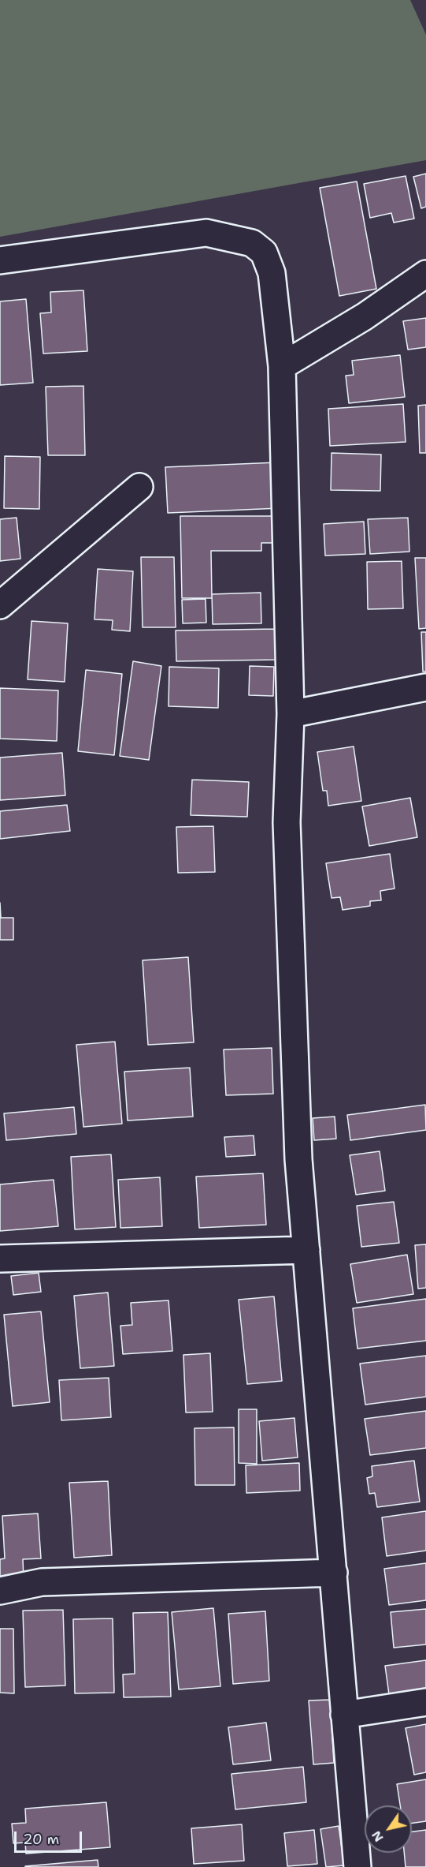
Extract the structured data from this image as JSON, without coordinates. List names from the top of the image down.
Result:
{
  "scale_bar": "20 m",
  "north": "bottom left"
}
